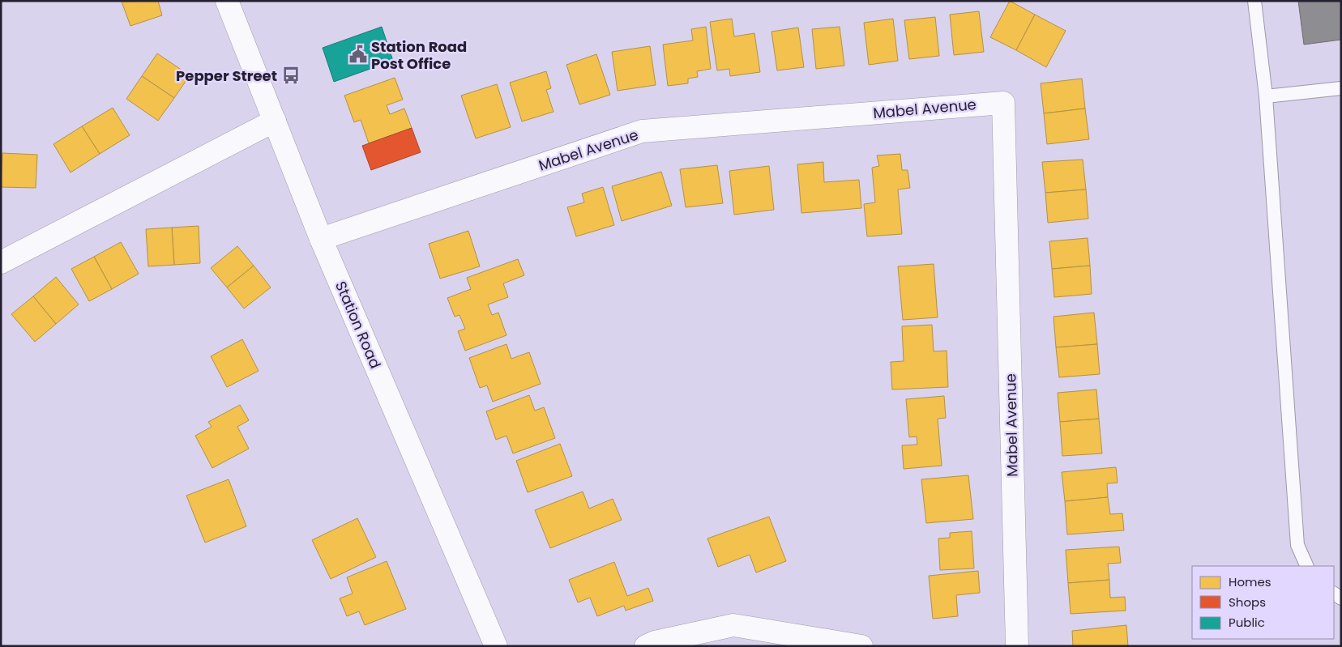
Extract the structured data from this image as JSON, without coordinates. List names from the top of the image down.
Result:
{
  "streets": {
    "street": ["Mabel Avenue", "Station Road"]
  },
  "crossings": [
    ["Mabel Avenue", "Station Road"]
  ],
  "places": {
    "public building": ["Station Road Post Office"],
    "bus stop": ["Pepper Street"]
  },
  "legend": ["Homes", "Shops", "Public"]
}
